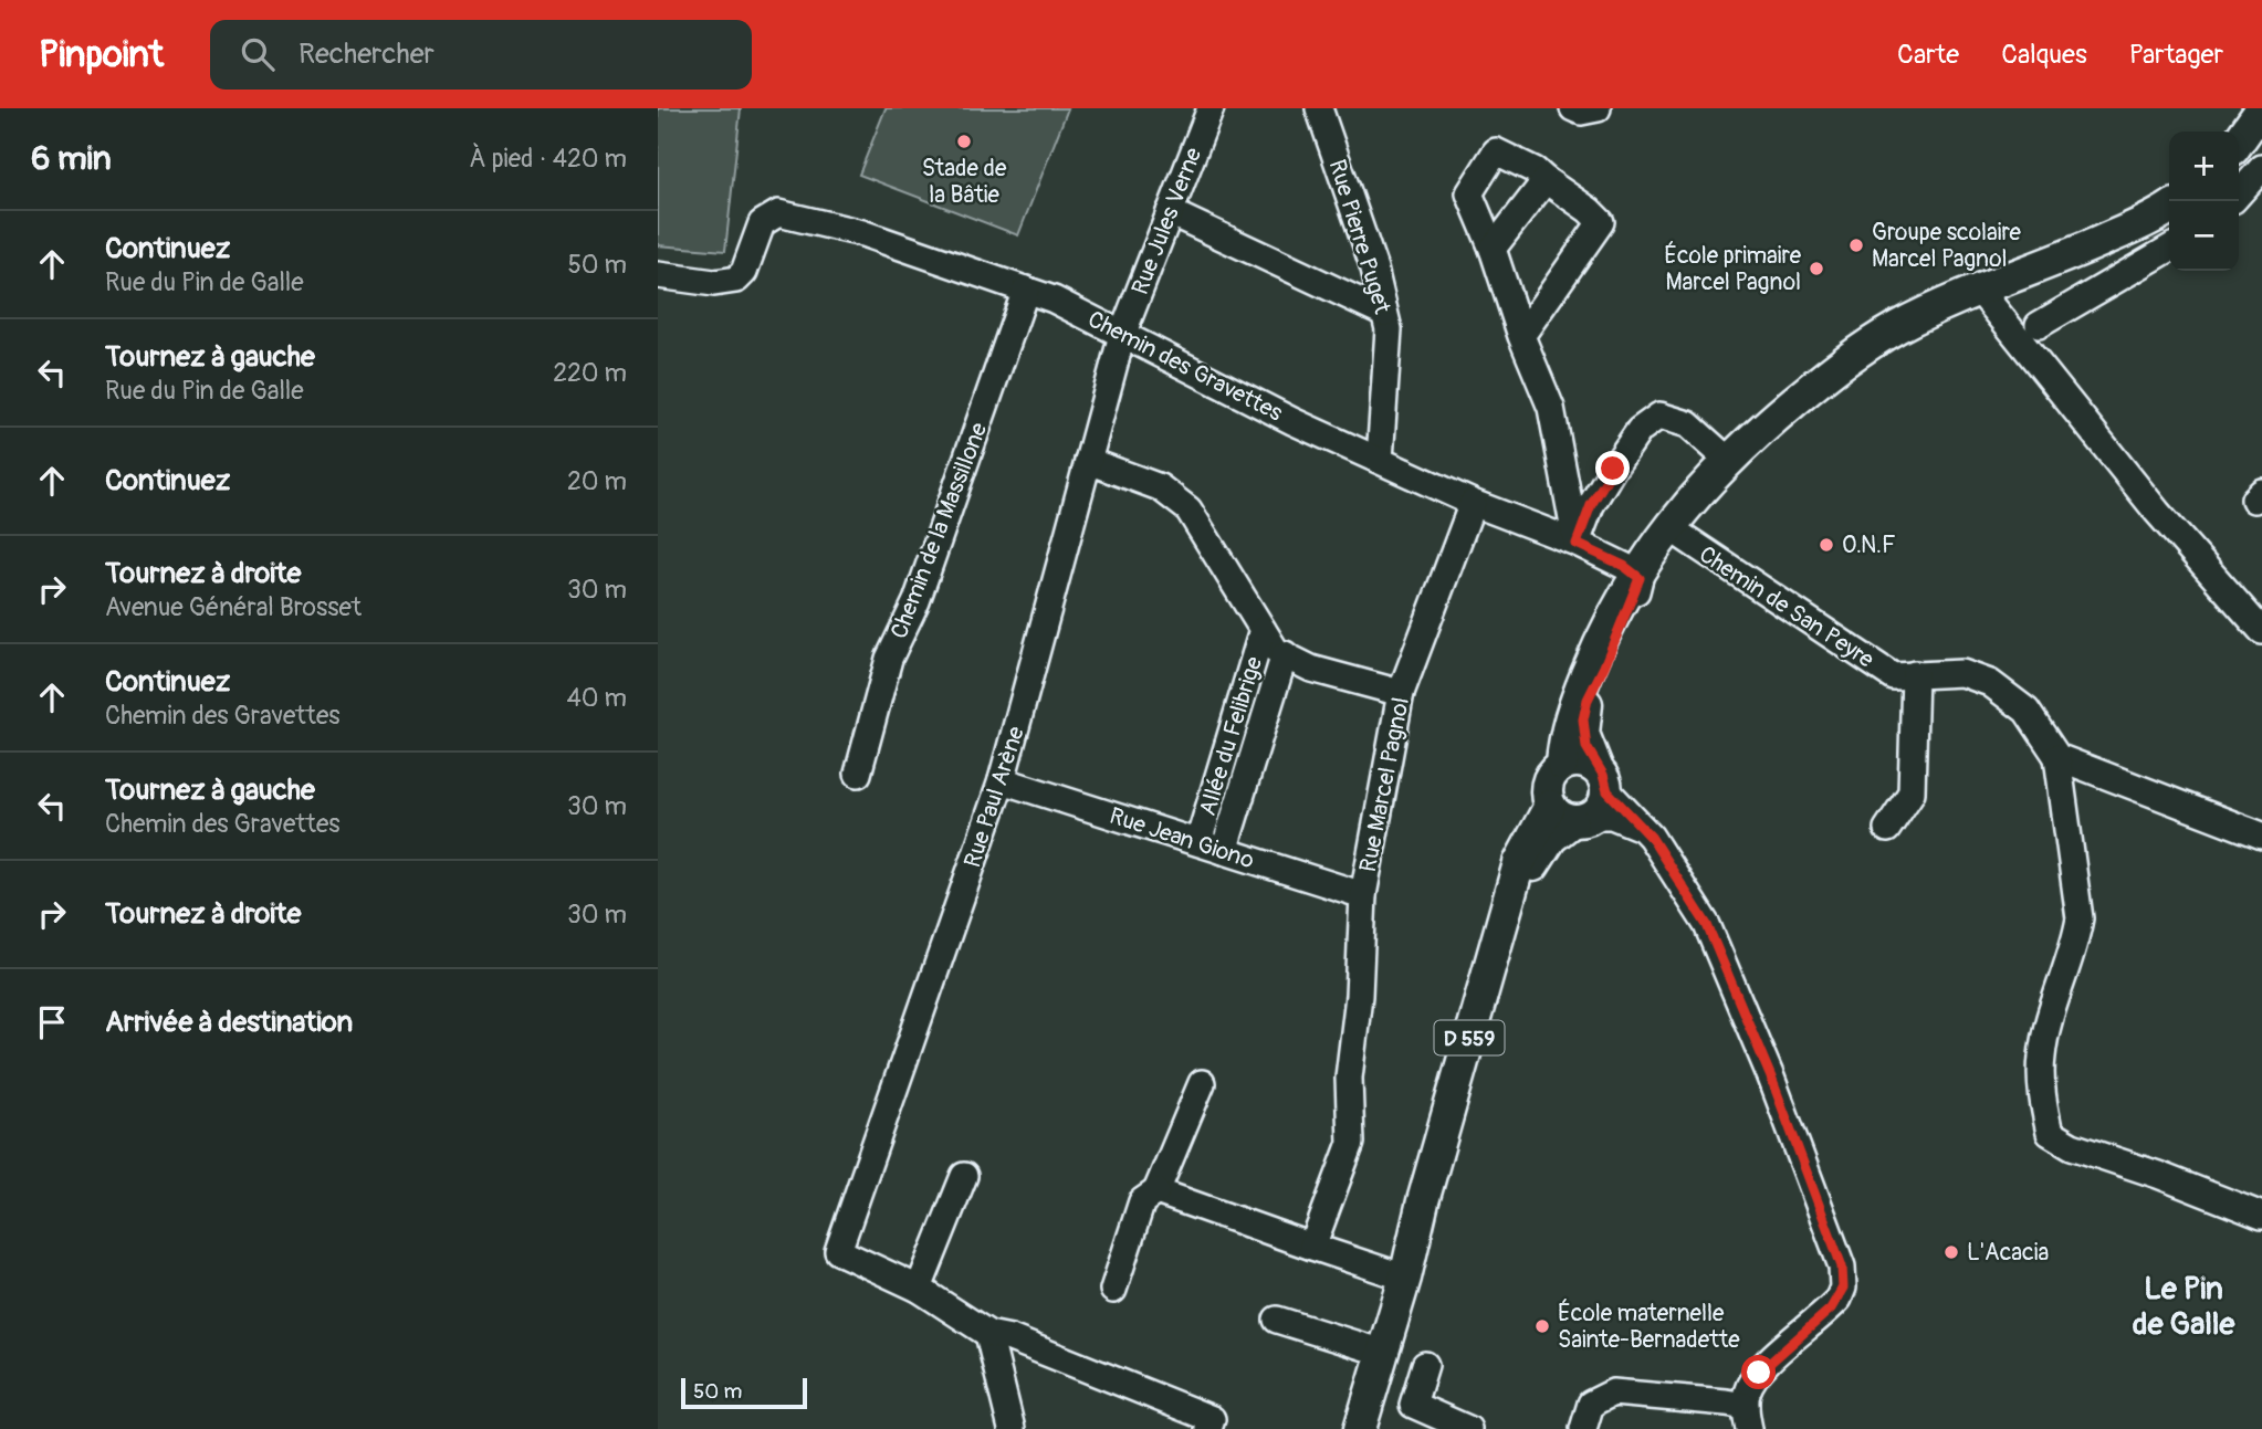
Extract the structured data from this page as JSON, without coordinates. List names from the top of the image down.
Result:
{
  "streets": {
    "main road": ["D 559"],
    "street": [
      "Rue Jules Verne",
      "Rue Pierre Puget",
      "Chemin des Gravettes",
      "Chemin de la Massillone",
      "Chemin de San Peyre",
      "Allée du Felibrige",
      "Rue Marcel Pagnol",
      "Rue Paul Arène",
      "Rue Jean Giono"
    ]
  },
  "crossings": [
    ["Rue Jules Verne", "Chemin des Gravettes"],
    ["Rue Jules Verne", "Rue Paul Arène"],
    ["Rue Pierre Puget", "Chemin des Gravettes"],
    ["Chemin des Gravettes", "Chemin de la Massillone"],
    ["Chemin des Gravettes", "Rue Marcel Pagnol"],
    ["Chemin des Gravettes", "Rue Paul Arène"],
    ["Allée du Felibrige", "Rue Jean Giono"],
    ["Rue Marcel Pagnol", "Rue Jean Giono"],
    ["Rue Paul Arène", "Rue Jean Giono"]
  ],
  "districts": ["Le Pin de Galle"],
  "places": [
    "Stade de la Bâtie",
    "Groupe scolaire Marcel Pagnol",
    "École primaire Marcel Pagnol",
    "O.N.F",
    "L'Acacia",
    "École maternelle Sainte-Bernadette"
  ],
  "scale_bar": "50 m",
  "page": {
    "header": "Pinpoint",
    "search": "Rechercher",
    "nav": ["Carte", "Calques", "Partager"],
    "heading": ["6 min", "À pied · 420 m"],
    "map_buttons": ["+", "−"],
    "list": [
      ["Continuez", "Rue du Pin de Galle", "50 m"],
      ["Tournez à gauche", "Rue du Pin de Galle", "220 m"],
      ["Continuez", "20 m"],
      ["Tournez à droite", "Avenue Général Brosset", "30 m"],
      ["Continuez", "Chemin des Gravettes", "40 m"],
      ["Tournez à gauche", "Chemin des Gravettes", "30 m"],
      ["Tournez à droite", "30 m"],
      "Arrivée à destination"
    ],
    "scale": "50 m"
  }
}
